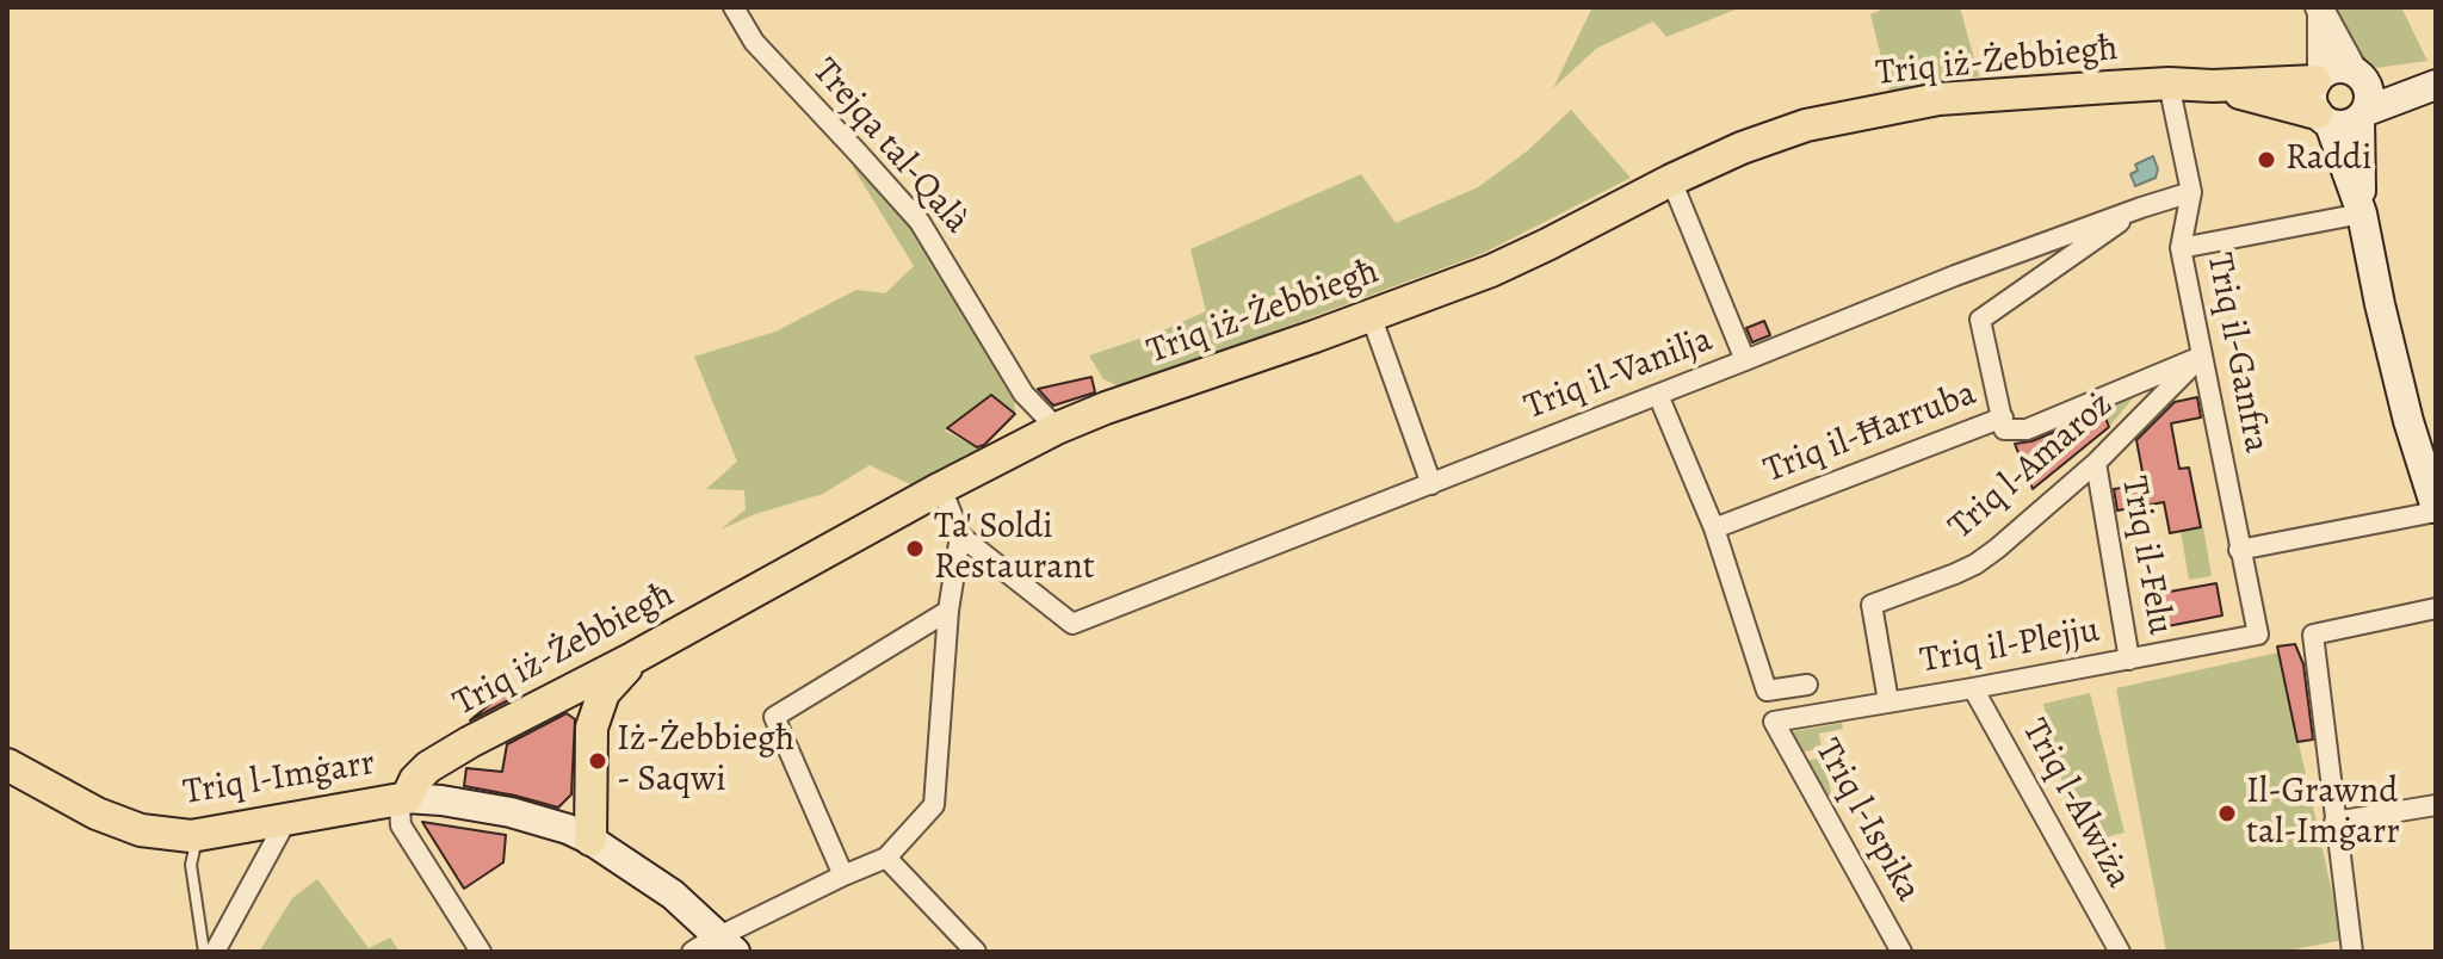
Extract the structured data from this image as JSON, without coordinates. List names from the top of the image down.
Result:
{
  "streets": {
    "main road": ["Triq iż-Żebbiegħ", "Triq l-Imġarr"],
    "street": [
      "Trejqa tal-Qalà",
      "Triq il-Ganfra",
      "Triq il-Vanilja",
      "Triq il-Ħarruba",
      "Triq l-Amaroż",
      "Triq il-Felu",
      "Triq il-Plejju",
      "Triq l-Alwiża",
      "Triq l-Ispika"
    ]
  },
  "crossings": [
    ["Triq iż-Żebbiegħ", "Trejqa tal-Qalà"],
    ["Triq iż-Żebbiegħ", "Triq il-Ganfra"],
    ["Triq iż-Żebbiegħ", "Triq l-Imġarr"],
    ["Triq il-Ganfra", "Triq il-Vanilja"],
    ["Triq il-Ganfra", "Triq il-Ħarruba"],
    ["Triq il-Ganfra", "Triq l-Amaroż"],
    ["Triq il-Ganfra", "Triq il-Plejju"],
    ["Triq il-Ħarruba", "Triq l-Amaroż"],
    ["Triq l-Amaroż", "Triq il-Felu"],
    ["Triq l-Amaroż", "Triq il-Plejju"],
    ["Triq il-Felu", "Triq il-Plejju"],
    ["Triq il-Plejju", "Triq l-Alwiża"],
    ["Triq il-Plejju", "Triq l-Ispika"]
  ],
  "places": [
    "Raddi",
    "Ta' Soldi Restaurant",
    "Iż-Żebbiegħ - Saqwi",
    "Il-Grawnd tal-Imġarr"
  ]
}
